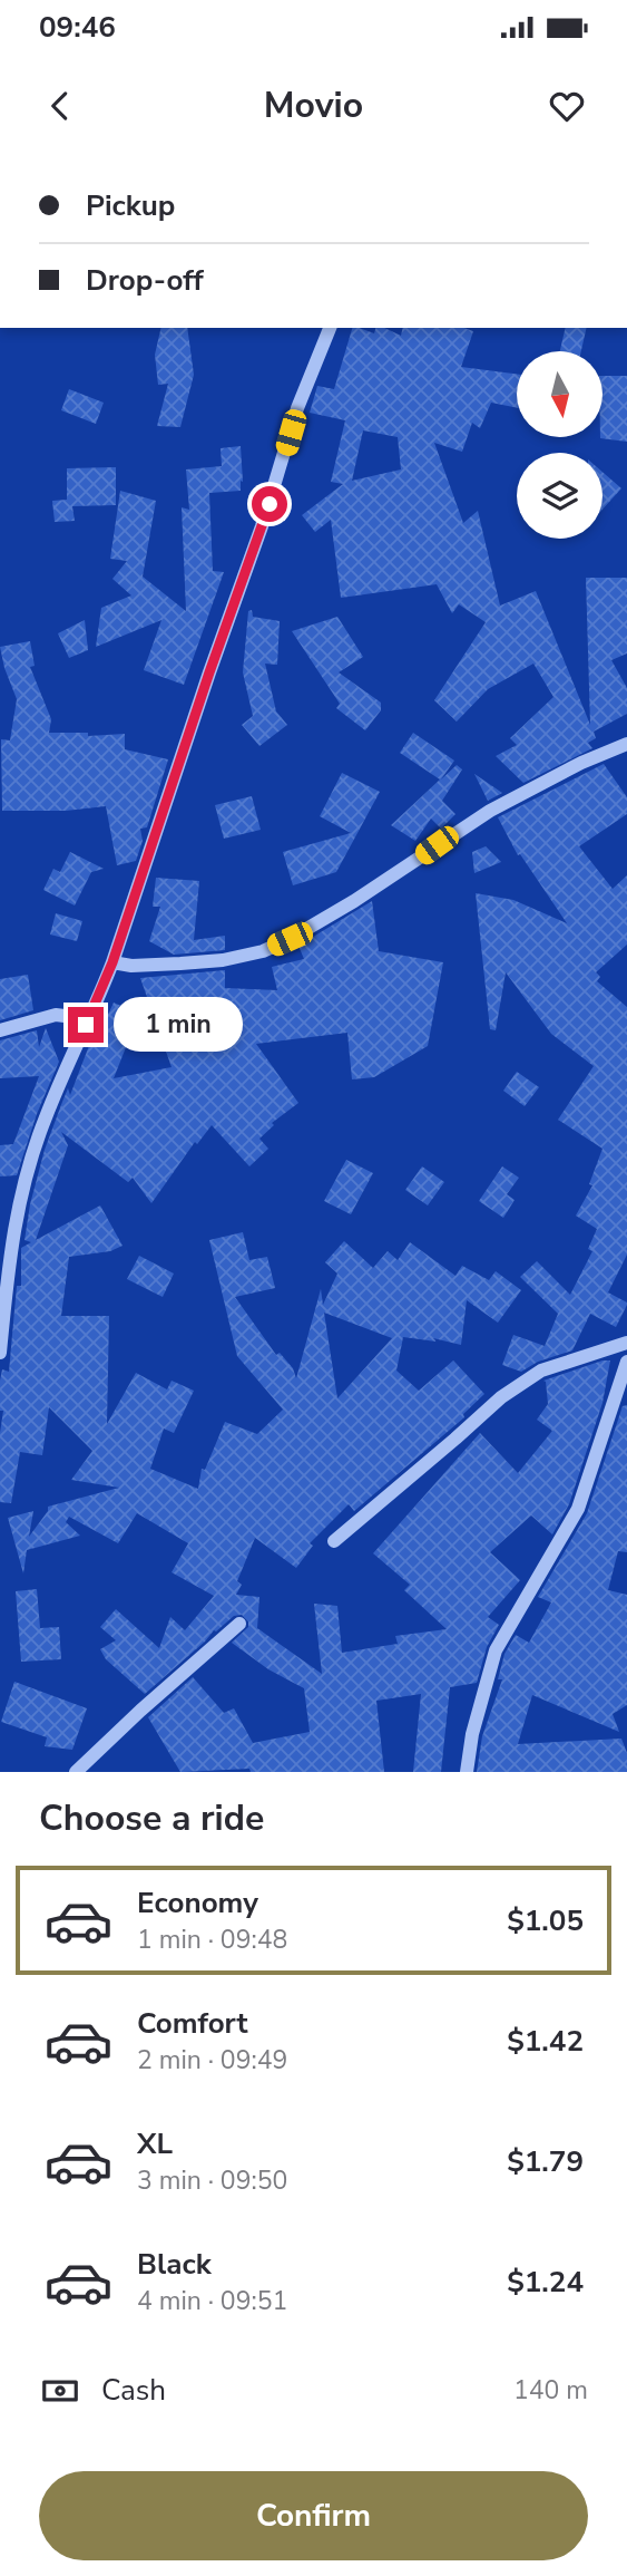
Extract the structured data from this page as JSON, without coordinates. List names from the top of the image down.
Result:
{
  "north": "bottom",
  "page": {
    "status": "09:46",
    "header": "Movio",
    "banner": ["Pickup", "Drop-off"],
    "bubble": "1 min",
    "heading": "Choose a ride",
    "list": [
      {
        "name": "Economy",
        "note": "1 min · 09:48",
        "value": "$1.05"
      },
      {
        "name": "Comfort",
        "note": "2 min · 09:49",
        "value": "$1.42"
      },
      {
        "name": "XL",
        "note": "3 min · 09:50",
        "value": "$1.79"
      },
      {
        "name": "Black",
        "note": "4 min · 09:51",
        "value": "$1.24"
      }
    ],
    "pay": ["Cash", "140 m"],
    "buttons": "Confirm"
  }
}
